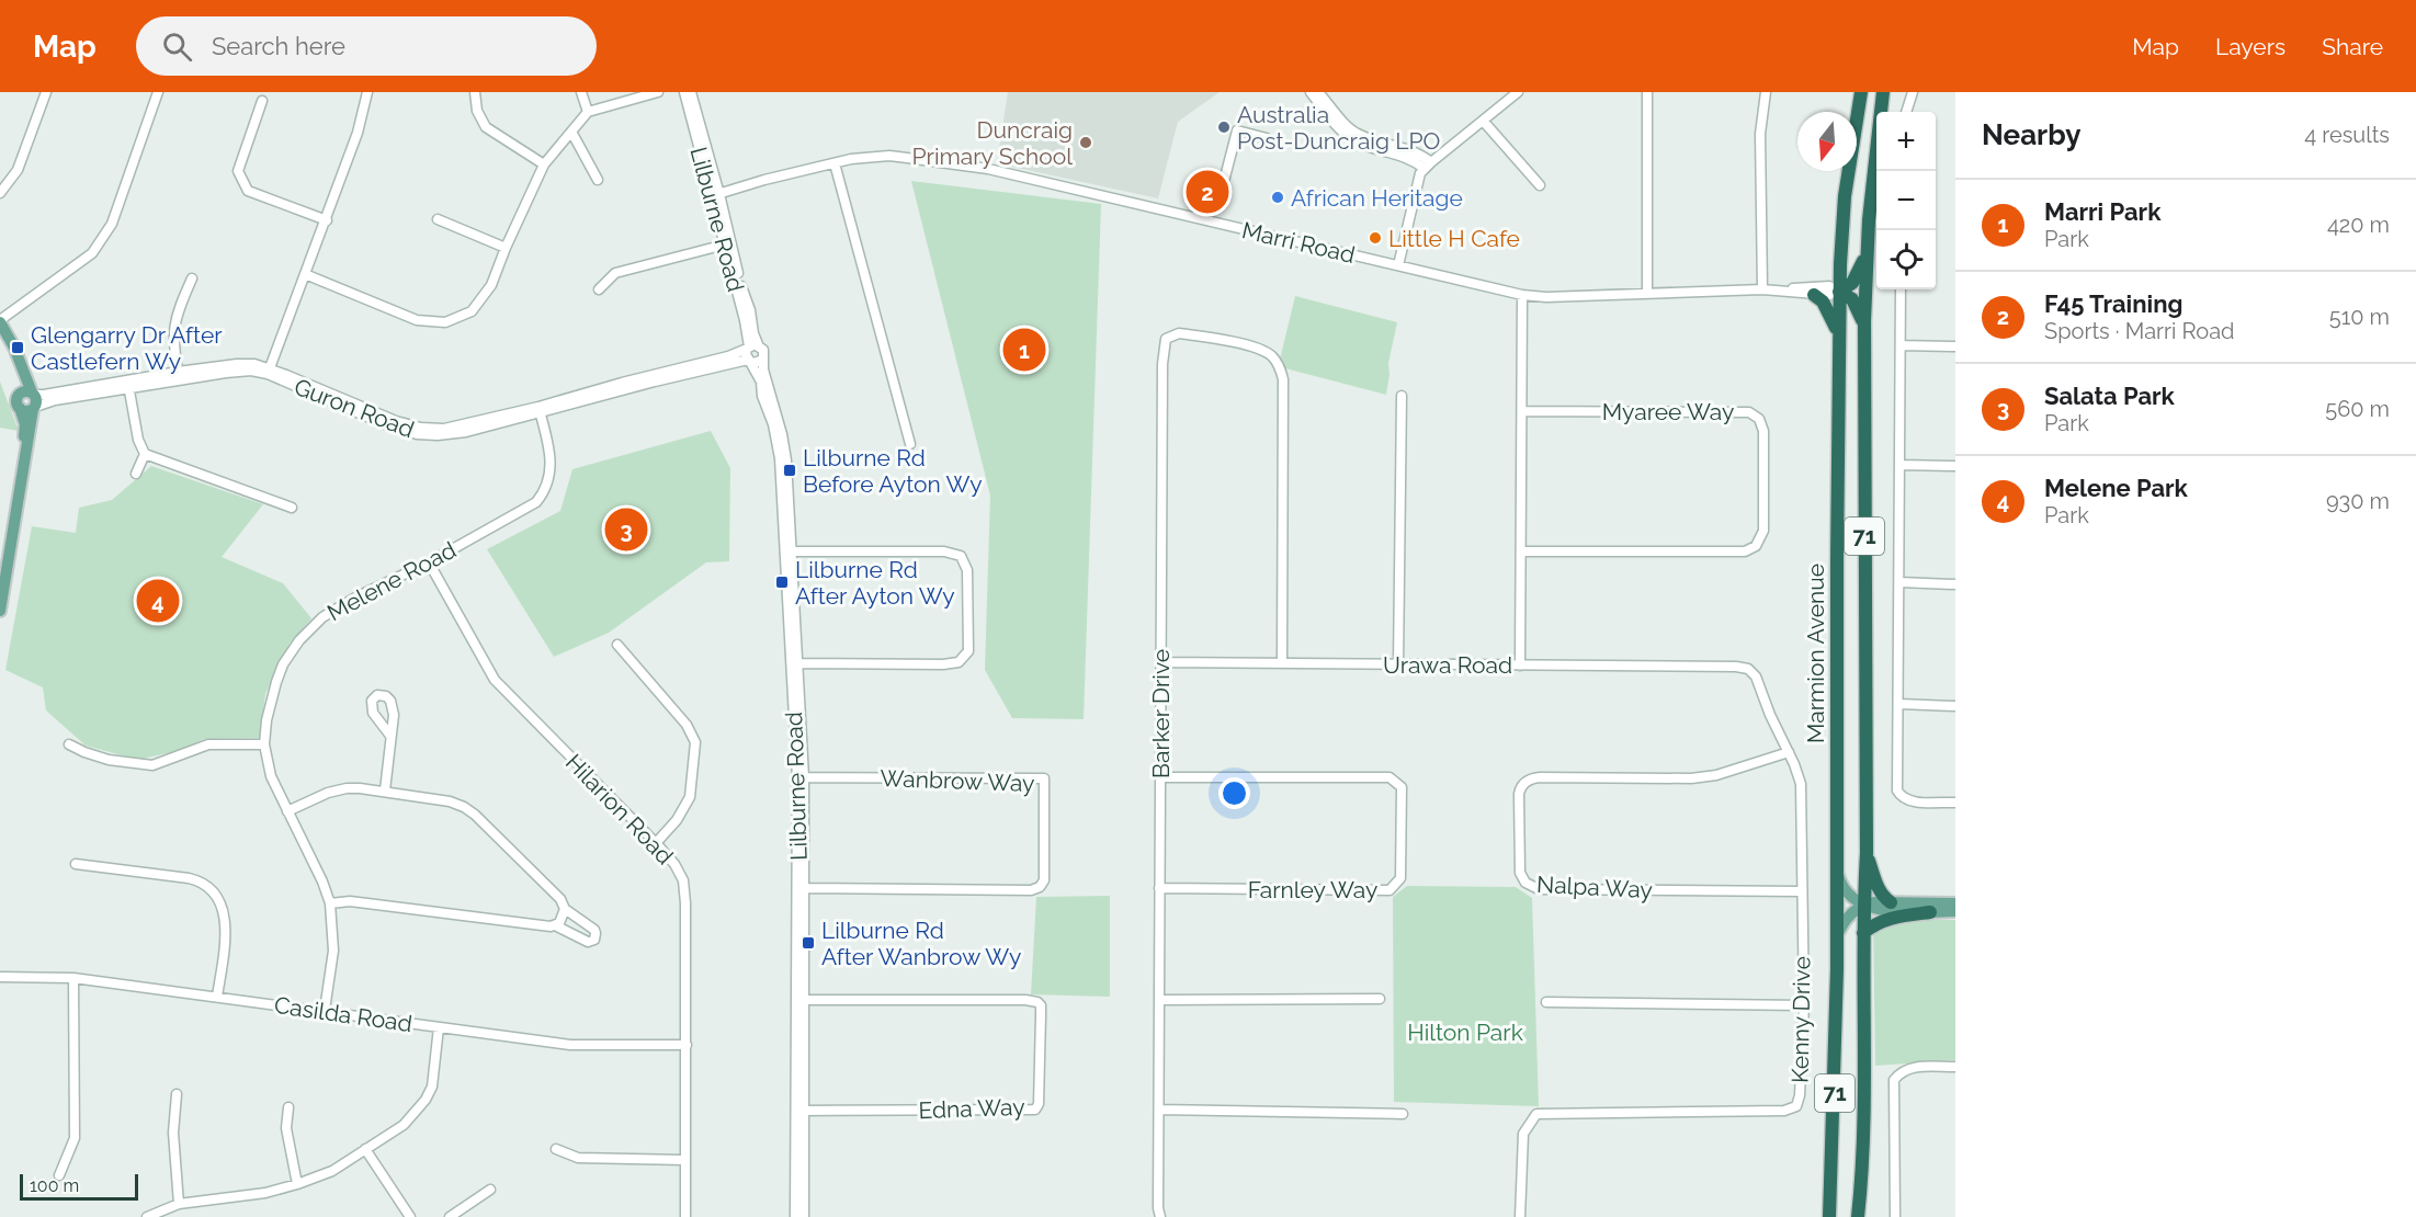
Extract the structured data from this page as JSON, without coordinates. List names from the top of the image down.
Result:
{
  "streets": {
    "highway": ["71", "Marmion Avenue"],
    "street": [
      "Lilburne Road",
      "Marri Road",
      "Guron Road",
      "Myaree Way",
      "Melene Road",
      "Urawa Road",
      "Barker Drive",
      "Wanbrow Way",
      "Hilarion Road",
      "Nalpa Way",
      "Farnley Way",
      "Casilda Road",
      "Kenny Drive",
      "Edna Way"
    ]
  },
  "crossings": [
    ["Lilburne Road", "Marri Road"],
    ["Lilburne Road", "Guron Road"],
    ["Lilburne Road", "Wanbrow Way"],
    ["Lilburne Road", "Edna Way"],
    ["Marri Road", "Marmion Avenue"],
    ["Guron Road", "Melene Road"],
    ["Melene Road", "Hilarion Road"],
    ["Melene Road", "Casilda Road"],
    ["Urawa Road", "Barker Drive"],
    ["Urawa Road", "Kenny Drive"],
    ["Barker Drive", "Farnley Way"],
    ["Hilarion Road", "Casilda Road"],
    ["Nalpa Way", "Kenny Drive"]
  ],
  "parks": ["Hilton Park"],
  "places": {
    "other": [
      "Australia Post-Duncraig LPO",
      "Duncraig Primary School",
      "African Heritage",
      "Little H Cafe"
    ],
    "transit": [
      "Glengarry Dr After Castlefern Wy",
      "Lilburne Rd Before Ayton Wy",
      "Lilburne Rd After Ayton Wy",
      "Lilburne Rd After Wanbrow Wy"
    ]
  },
  "scale_bar": "100 m",
  "north": "bottom",
  "page": {
    "header": "Map",
    "search": "Search here",
    "nav": ["Map", "Layers", "Share"],
    "heading": ["Nearby", "4 results"],
    "map_buttons": ["+", "−"],
    "pins": [
      "2",
      "1",
      "3",
      "4"
    ],
    "list": [
      {
        "mark": "1",
        "name": "Marri Park",
        "note": "Park",
        "value": "420 m"
      },
      {
        "mark": "2",
        "name": "F45 Training",
        "note": "Sports · Marri Road",
        "value": "510 m"
      },
      {
        "mark": "3",
        "name": "Salata Park",
        "note": "Park",
        "value": "560 m"
      },
      {
        "mark": "4",
        "name": "Melene Park",
        "note": "Park",
        "value": "930 m"
      }
    ],
    "scale": "100 m"
  }
}
